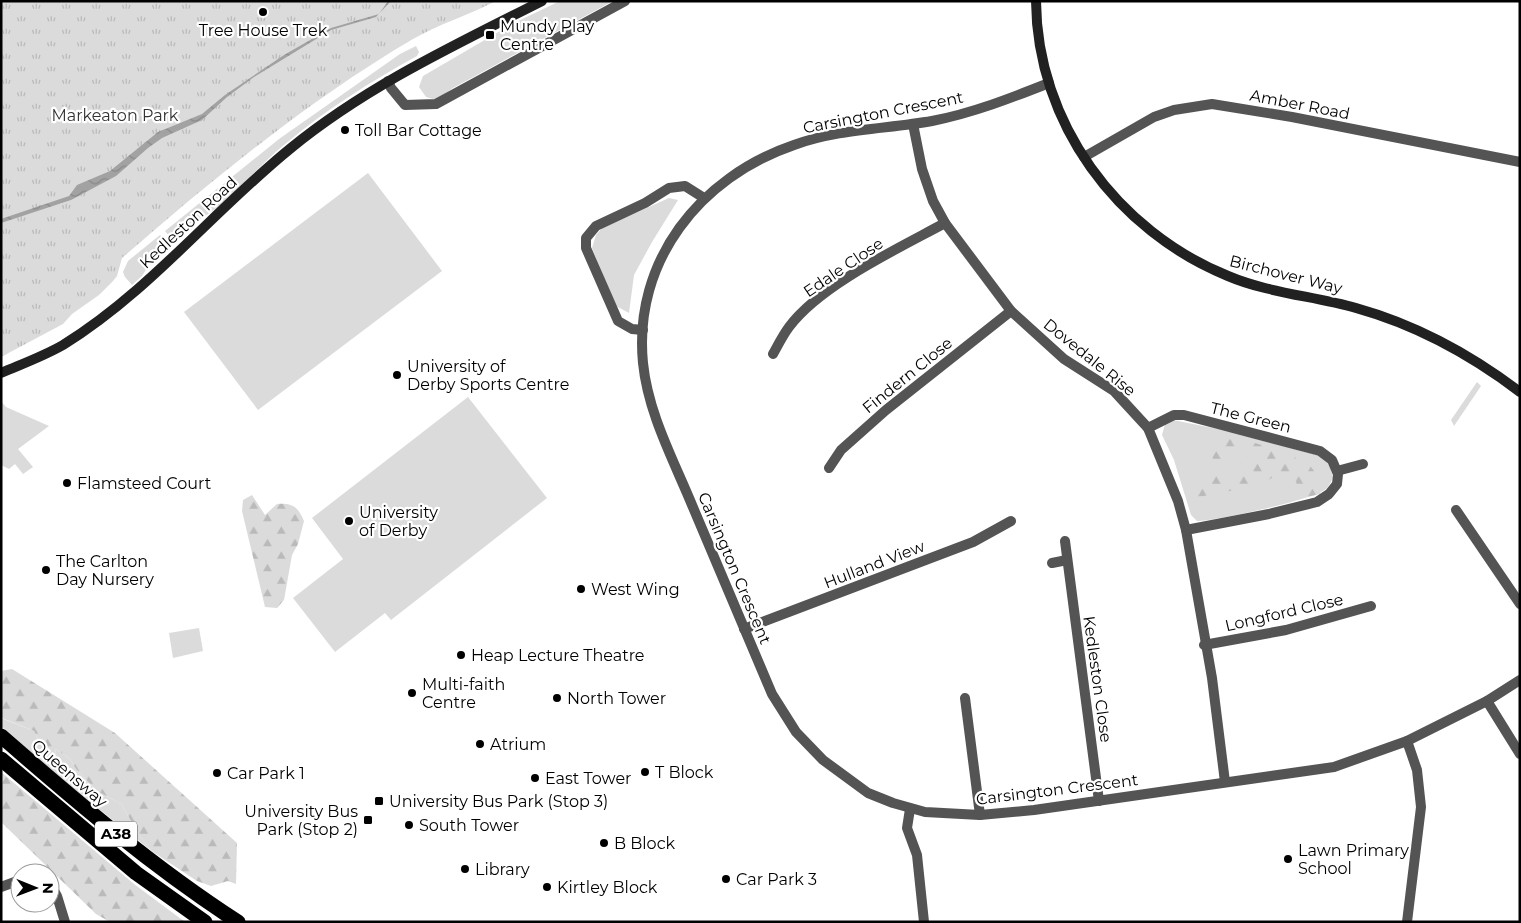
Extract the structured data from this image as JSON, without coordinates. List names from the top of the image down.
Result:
{
  "streets": {
    "highway": ["Queensway", "A38"],
    "street": [
      "Amber Road",
      "Carsington Crescent",
      "Kedleston Road",
      "Edale Close",
      "Birchover Way",
      "Dovedale Rise",
      "Findern Close",
      "The Green",
      "Hulland View",
      "Longford Close",
      "Kedleston Close"
    ]
  },
  "crossings": [
    ["Amber Road", "Birchover Way"],
    ["Carsington Crescent", "Birchover Way"],
    ["Carsington Crescent", "Dovedale Rise"],
    ["Carsington Crescent", "Hulland View"],
    ["Carsington Crescent", "Kedleston Close"],
    ["Edale Close", "Dovedale Rise"],
    ["Dovedale Rise", "Findern Close"],
    ["Dovedale Rise", "The Green"],
    ["Dovedale Rise", "Longford Close"]
  ],
  "parks": ["Markeaton Park"],
  "places": {
    "other": [
      "Tree House Trek",
      "Toll Bar Cottage",
      "University of Derby Sports Centre",
      "Flamsteed Court",
      "University of Derby",
      "The Carlton Day Nursery",
      "West Wing",
      "Heap Lecture Theatre",
      "Multi-faith Centre",
      "North Tower",
      "Atrium",
      "T Block",
      "Car Park 1",
      "East Tower",
      "South Tower",
      "B Block",
      "Lawn Primary School",
      "Library",
      "Car Park 3",
      "Kirtley Block"
    ],
    "transit": ["Mundy Play Centre", "University Bus Park (Stop 3)", "University Bus Park (Stop 2)"]
  },
  "north": "right"
}
